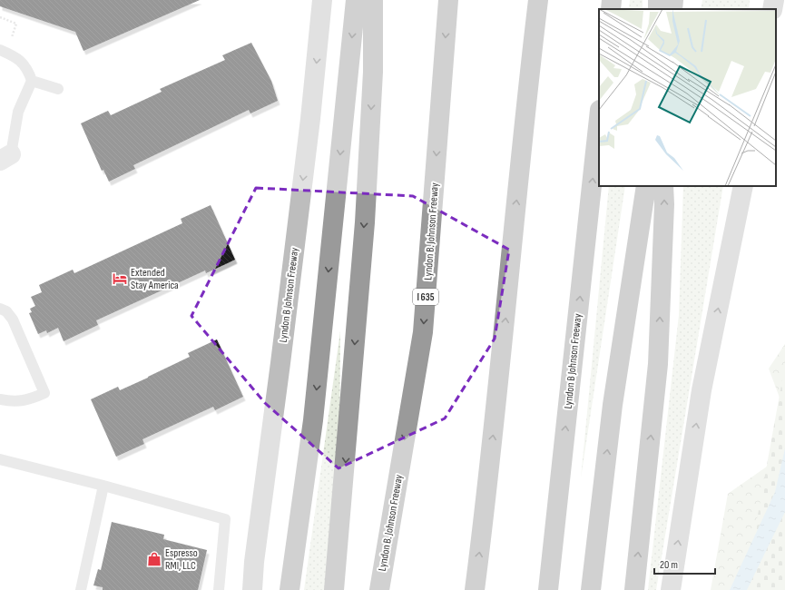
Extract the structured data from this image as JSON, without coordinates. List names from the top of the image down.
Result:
{
  "streets": {
    "highway": ["Lyndon B. Johnson Freeway", "Lyndon B Johnson Freeway", "I 635"]
  },
  "places": {
    "hotel": ["Extended Stay America"],
    "shop": ["Espresso RMI, LLC"]
  },
  "scale_bar": "20 m"
}
